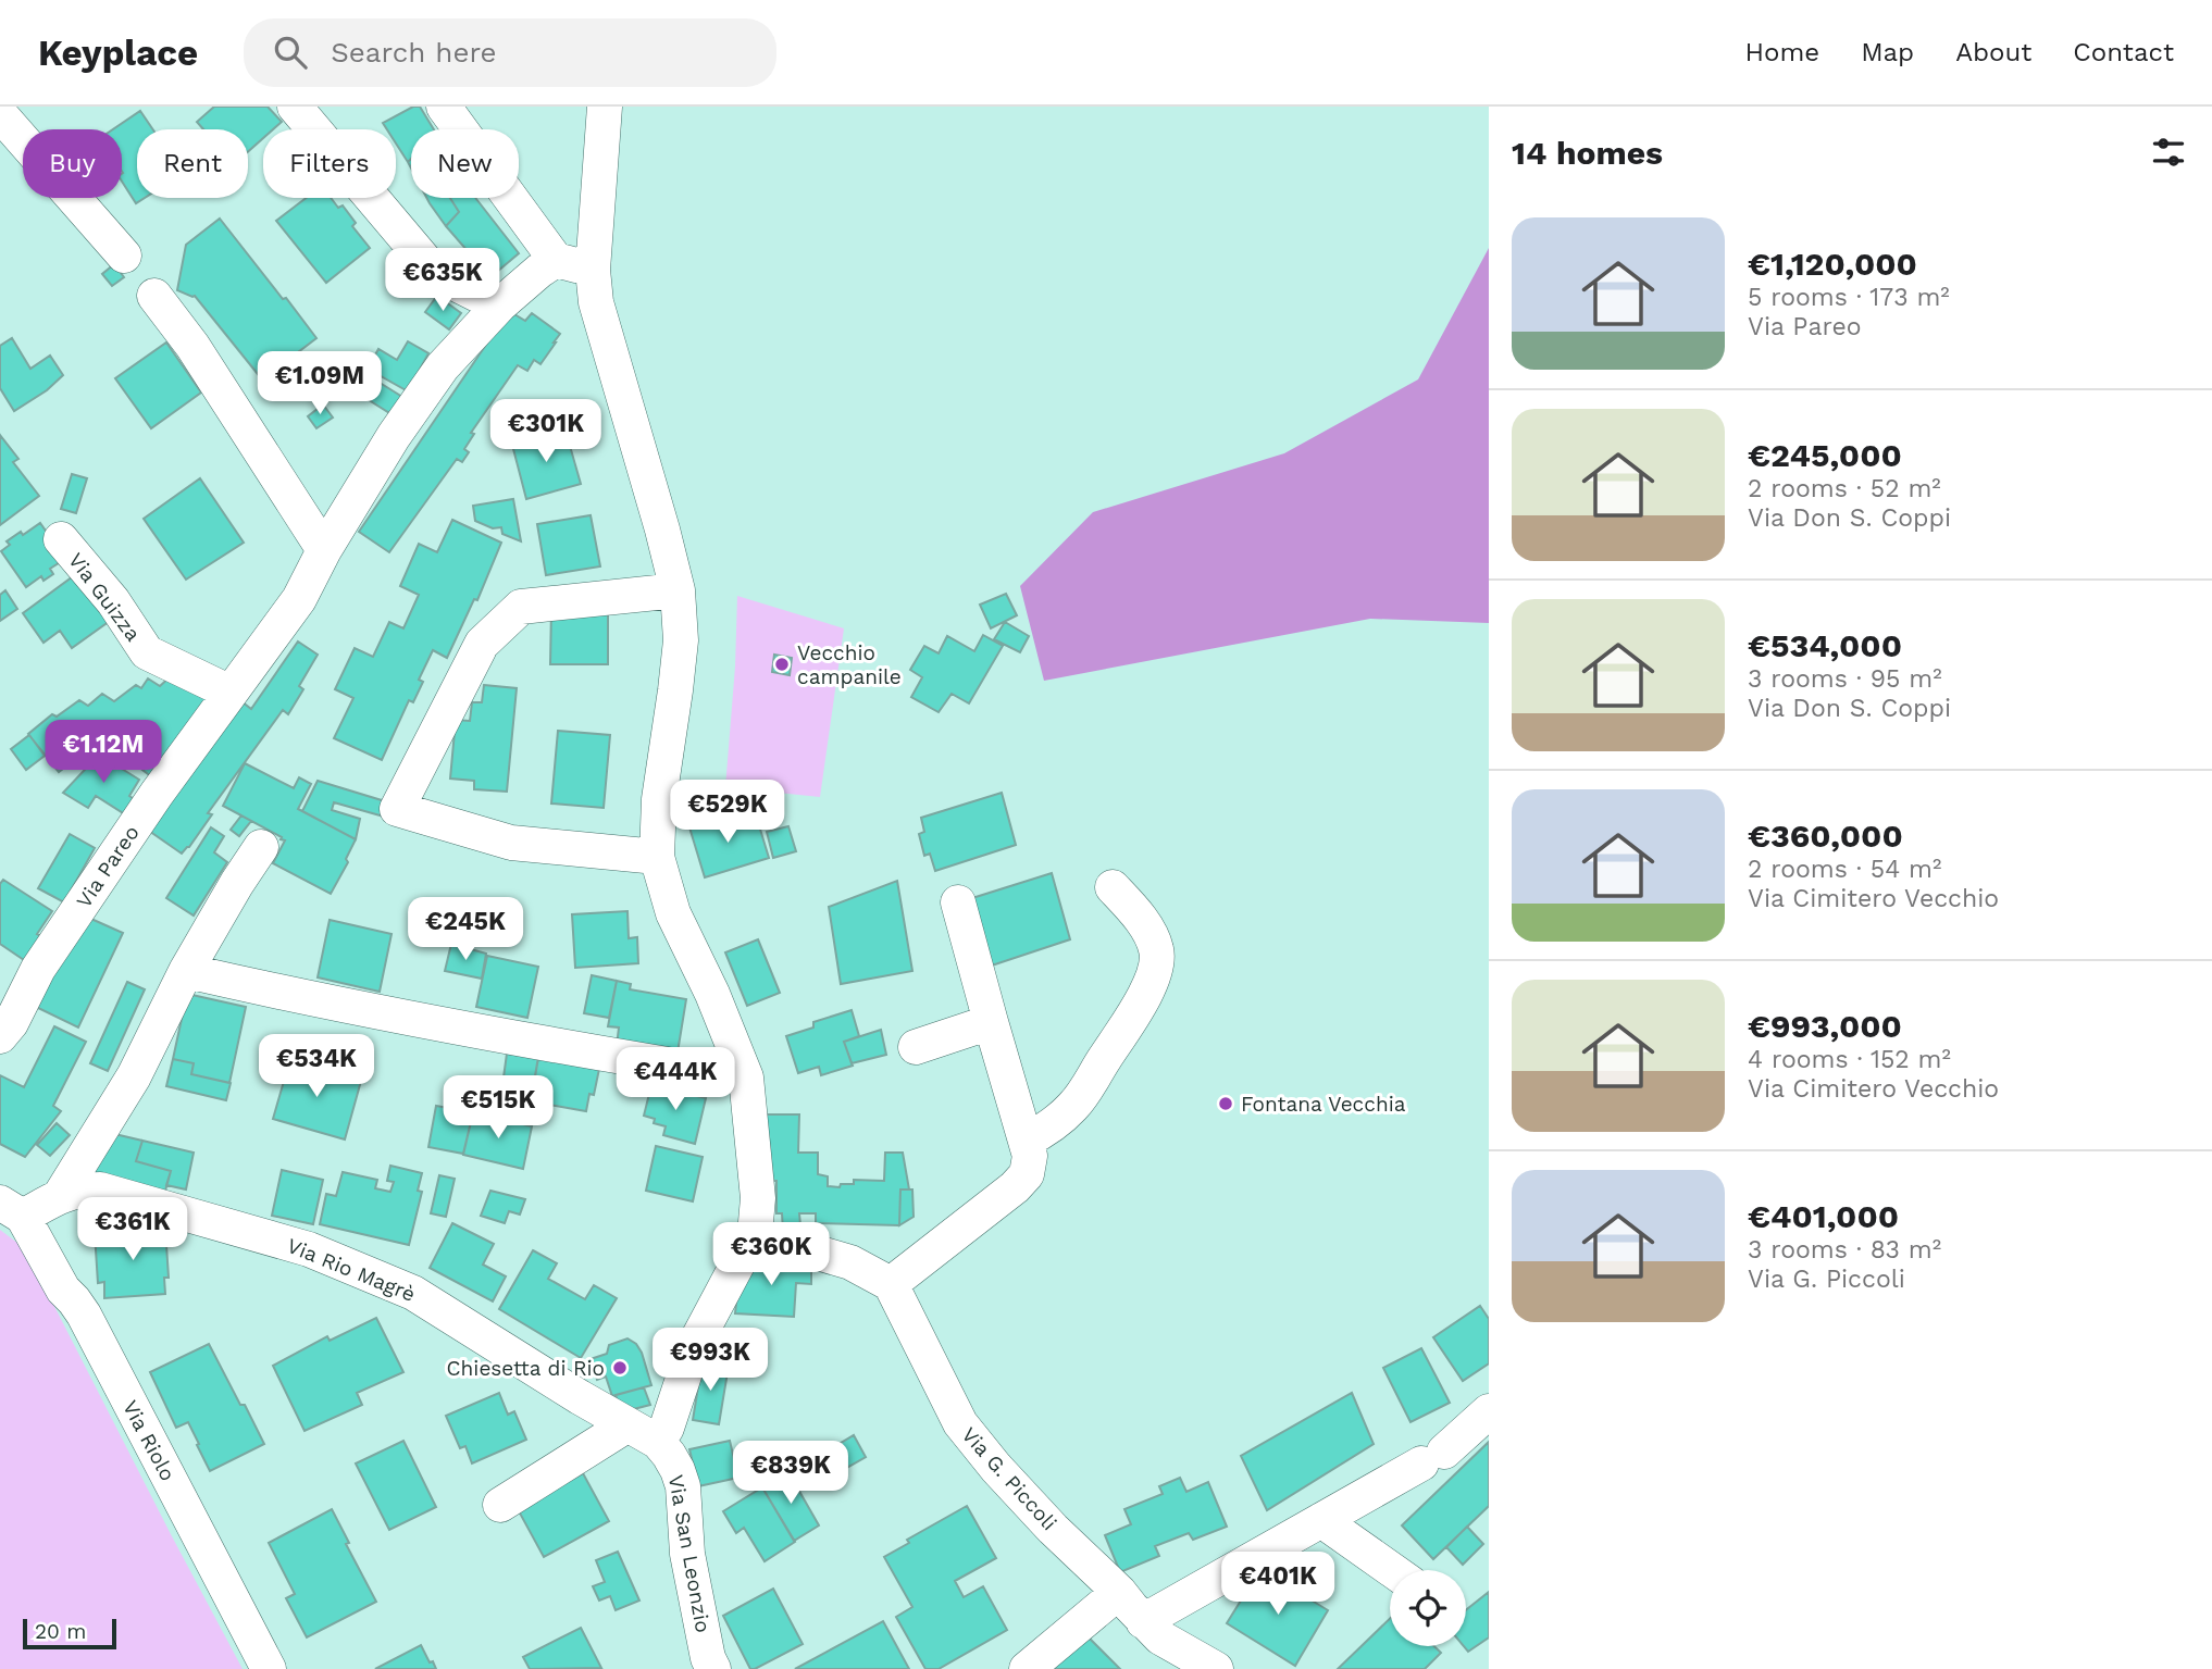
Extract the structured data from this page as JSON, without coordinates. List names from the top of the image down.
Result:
{
  "streets": {
    "street": [
      "Via Guizza",
      "Via Pareo",
      "Via Rio Magrè",
      "Via Riolo",
      "Via G. Piccoli",
      "Via San Leonzio"
    ]
  },
  "crossings": [
    ["Via Guizza", "Via Pareo"],
    ["Via Rio Magrè", "Via Riolo"],
    ["Via Rio Magrè", "Via San Leonzio"]
  ],
  "places": ["Vecchio campanile", "Fontana Vecchia", "Chiesetta di Rio"],
  "scale_bar": "20 m",
  "page": {
    "header": "Keyplace",
    "search": "Search here",
    "nav": [
      "Home",
      "Map",
      "About",
      "Contact"
    ],
    "heading": "14 homes",
    "chip": [
      "Buy",
      "Rent",
      "Filters",
      "New"
    ],
    "list": [
      {
        "name": "€1,120,000",
        "note": "5 rooms · 173 m² · Via Pareo"
      },
      {
        "name": "€245,000",
        "note": "2 rooms · 52 m² · Via Don S. Coppi"
      },
      {
        "name": "€534,000",
        "note": "3 rooms · 95 m² · Via Don S. Coppi"
      },
      {
        "name": "€360,000",
        "note": "2 rooms · 54 m² · Via Cimitero Vecchio"
      },
      {
        "name": "€993,000",
        "note": "4 rooms · 152 m² · Via Cimitero Vecchio"
      },
      {
        "name": "€401,000",
        "note": "3 rooms · 83 m² · Via G. Piccoli"
      }
    ],
    "price": [
      "€635K",
      "€1.09M",
      "€301K",
      "€1.12M",
      "€529K",
      "€245K",
      "€534K",
      "€444K",
      "€515K",
      "€361K",
      "€360K",
      "€993K",
      "€839K",
      "€401K"
    ],
    "scale": "20 m"
  }
}
